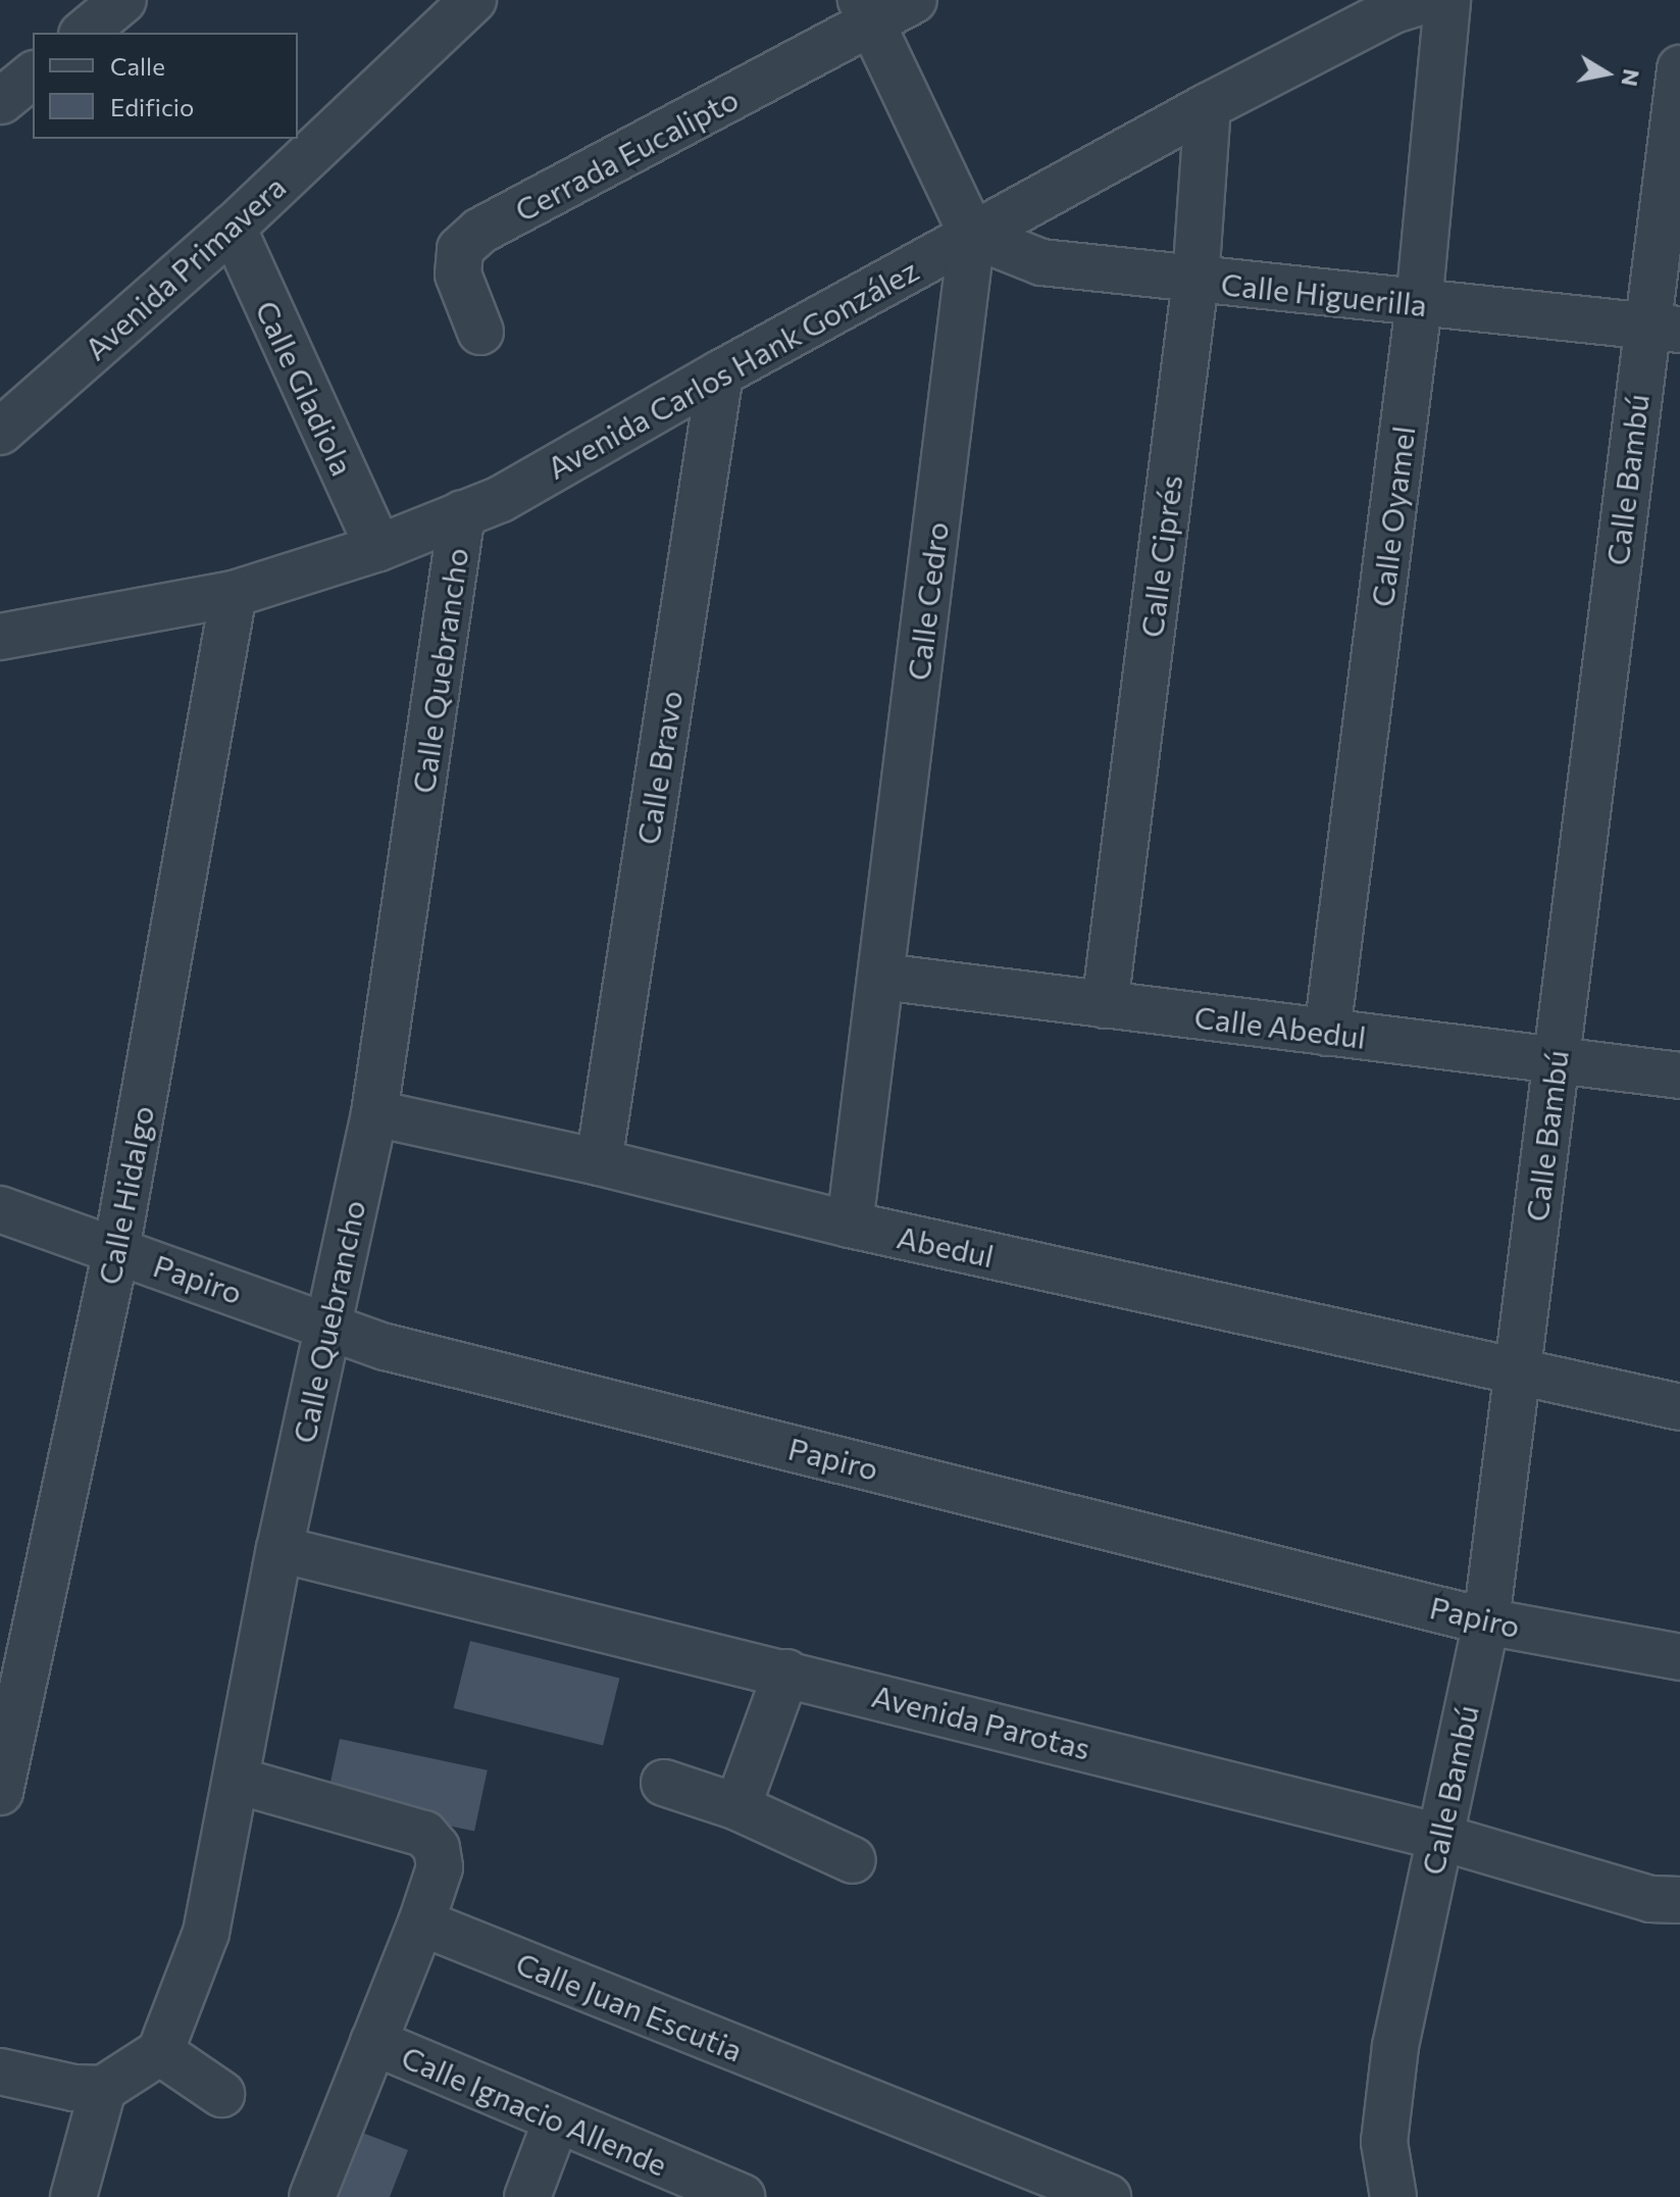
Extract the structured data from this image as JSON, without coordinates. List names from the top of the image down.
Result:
{
  "streets": {
    "street": [
      "Cerrada Eucalipto",
      "Avenida Primavera",
      "Calle Higuerilla",
      "Avenida Carlos Hank González",
      "Calle Gladiola",
      "Calle Bambú",
      "Calle Oyamel",
      "Calle Ciprés",
      "Calle Cedro",
      "Calle Quebrancho",
      "Calle Bravo",
      "Calle Abedul",
      "Calle Hidalgo",
      "Abedul",
      "Papiro",
      "Avenida Parotas",
      "Calle Juan Escutia",
      "Calle Ignacio Allende"
    ]
  },
  "crossings": [
    ["Avenida Primavera", "Calle Gladiola"],
    ["Calle Higuerilla", "Avenida Carlos Hank González"],
    ["Calle Higuerilla", "Calle Bambú"],
    ["Calle Higuerilla", "Calle Oyamel"],
    ["Calle Higuerilla", "Calle Ciprés"],
    ["Calle Higuerilla", "Calle Cedro"],
    ["Avenida Carlos Hank González", "Calle Gladiola"],
    ["Avenida Carlos Hank González", "Calle Ciprés"],
    ["Avenida Carlos Hank González", "Calle Cedro"],
    ["Avenida Carlos Hank González", "Calle Quebrancho"],
    ["Avenida Carlos Hank González", "Calle Bravo"],
    ["Avenida Carlos Hank González", "Calle Hidalgo"],
    ["Calle Bambú", "Calle Abedul"],
    ["Calle Bambú", "Abedul"],
    ["Calle Bambú", "Papiro"],
    ["Calle Bambú", "Avenida Parotas"],
    ["Calle Oyamel", "Calle Abedul"],
    ["Calle Ciprés", "Calle Abedul"],
    ["Calle Cedro", "Calle Abedul"],
    ["Calle Cedro", "Abedul"],
    ["Calle Quebrancho", "Abedul"],
    ["Calle Quebrancho", "Papiro"],
    ["Calle Quebrancho", "Avenida Parotas"],
    ["Calle Bravo", "Abedul"],
    ["Calle Hidalgo", "Papiro"]
  ],
  "legend": ["Calle", "Edificio"],
  "north": "right"
}
